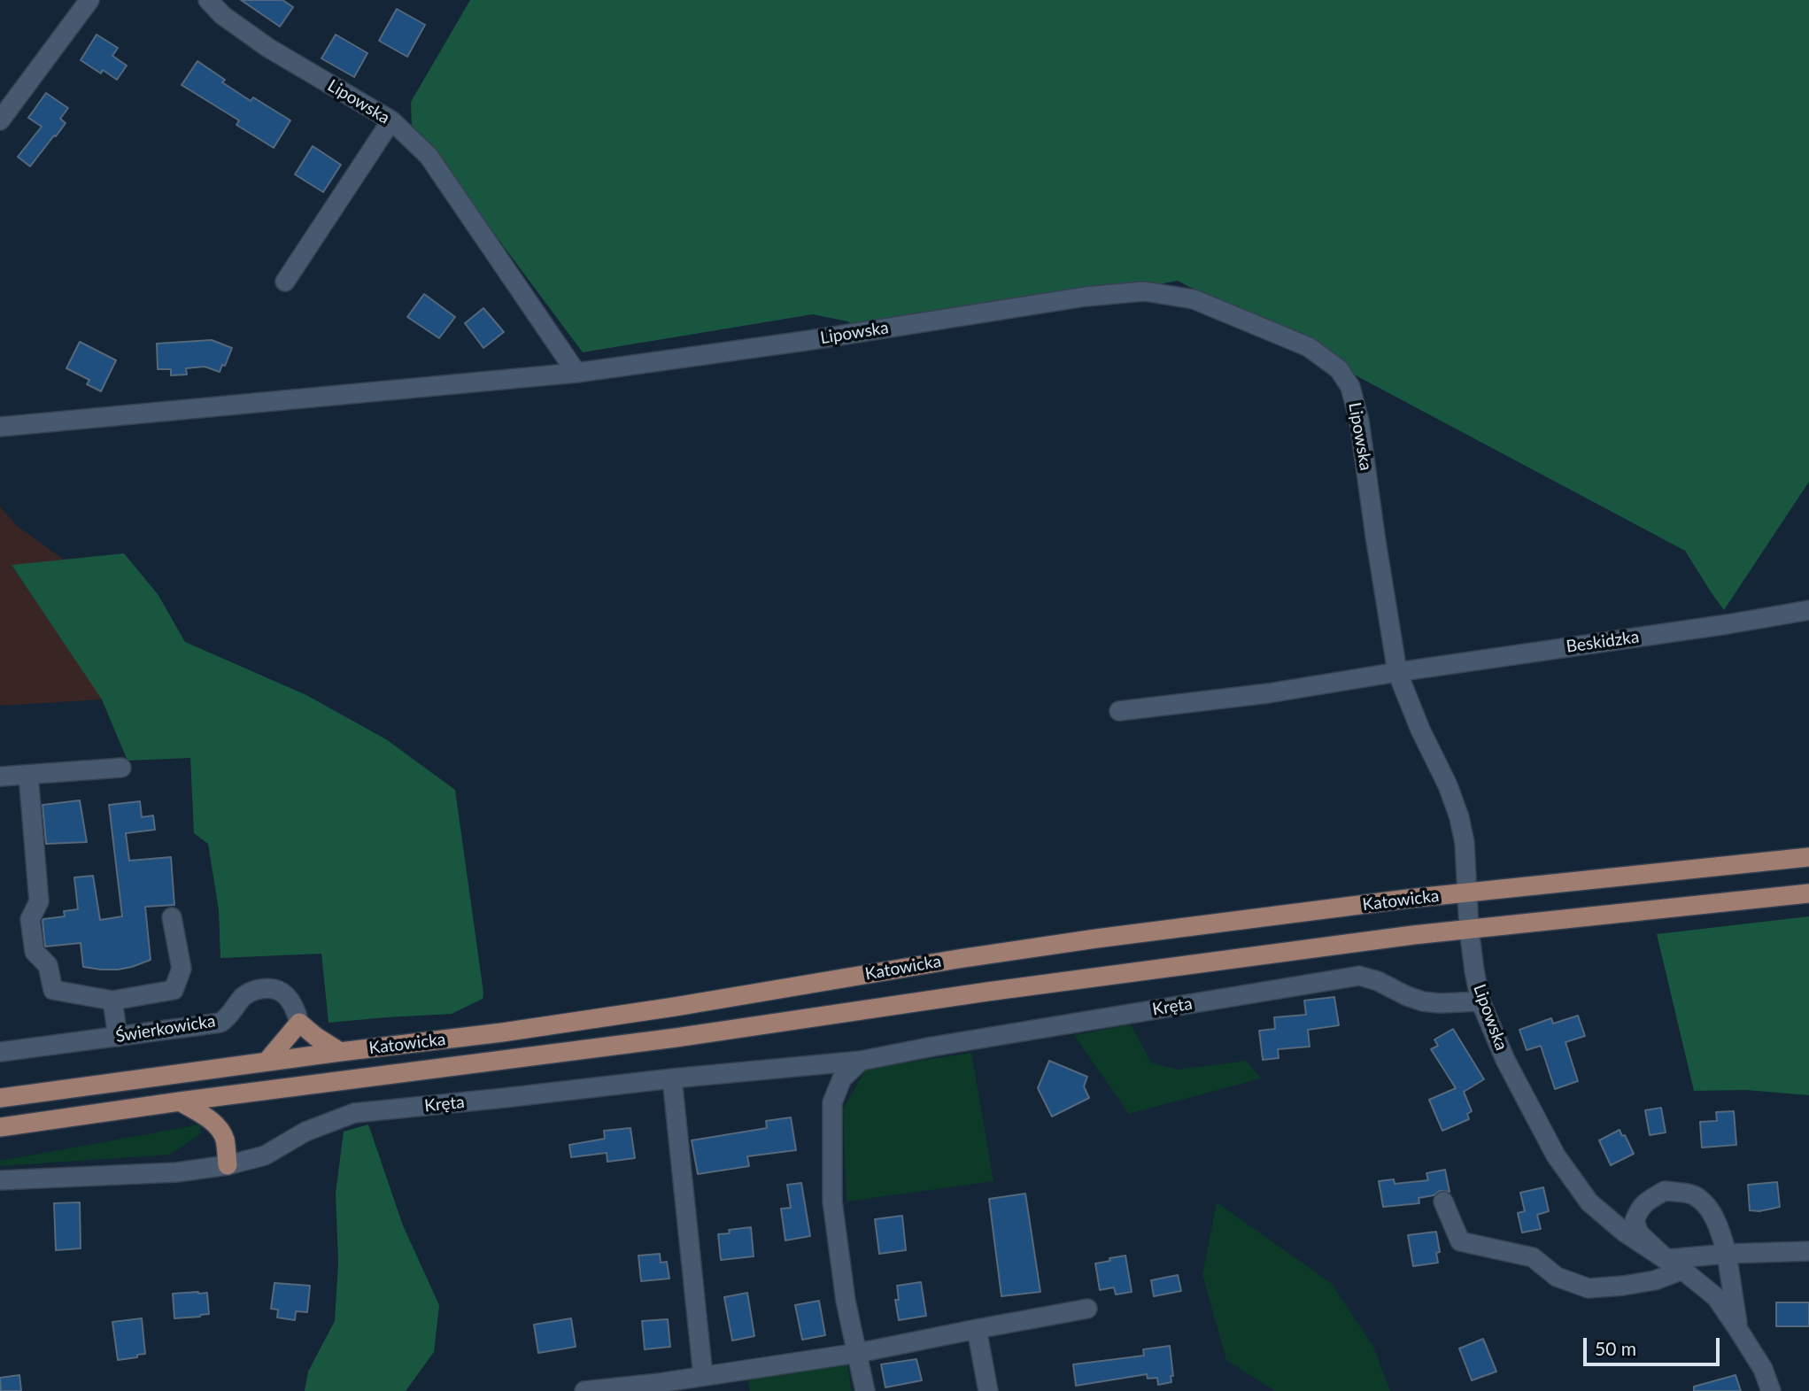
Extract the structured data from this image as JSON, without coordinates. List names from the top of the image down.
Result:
{
  "streets": {
    "main road": ["Katowicka"],
    "street": [
      "Lipowska",
      "Beskidzka",
      "Kręta",
      "Świerkowicka"
    ]
  },
  "crossings": [
    ["Lipowska", "Beskidzka"],
    ["Lipowska", "Katowicka"],
    ["Lipowska", "Kręta"]
  ],
  "scale_bar": "50 m"
}
